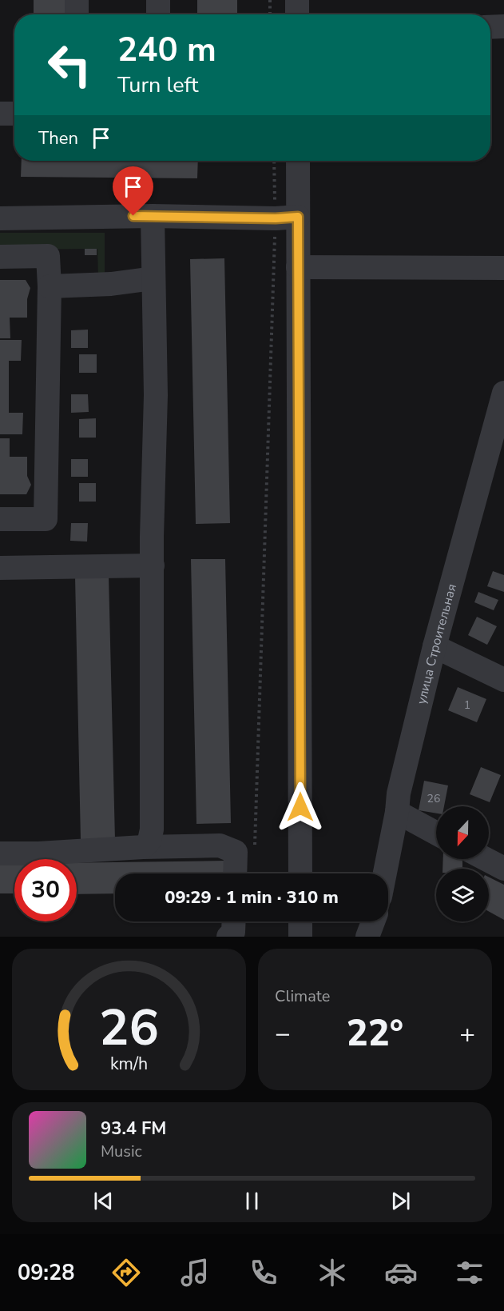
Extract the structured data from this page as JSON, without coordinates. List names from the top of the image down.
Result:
{
  "streets": {
    "street": ["улица Строительная"]
  },
  "house_numbers": ["1", "26"],
  "north": "bottom",
  "page": {
    "turn": ["240 m", "Turn left"],
    "then": "Then",
    "limit": "30",
    "trip": "09:29 · 1 min · 310 m",
    "tile": "Climate",
    "heat": ["−", "22°", "+"],
    "song": ["93.4 FM", "Music"],
    "tabs": "09:28",
    "gauge": ["26", "km/h"]
  }
}
